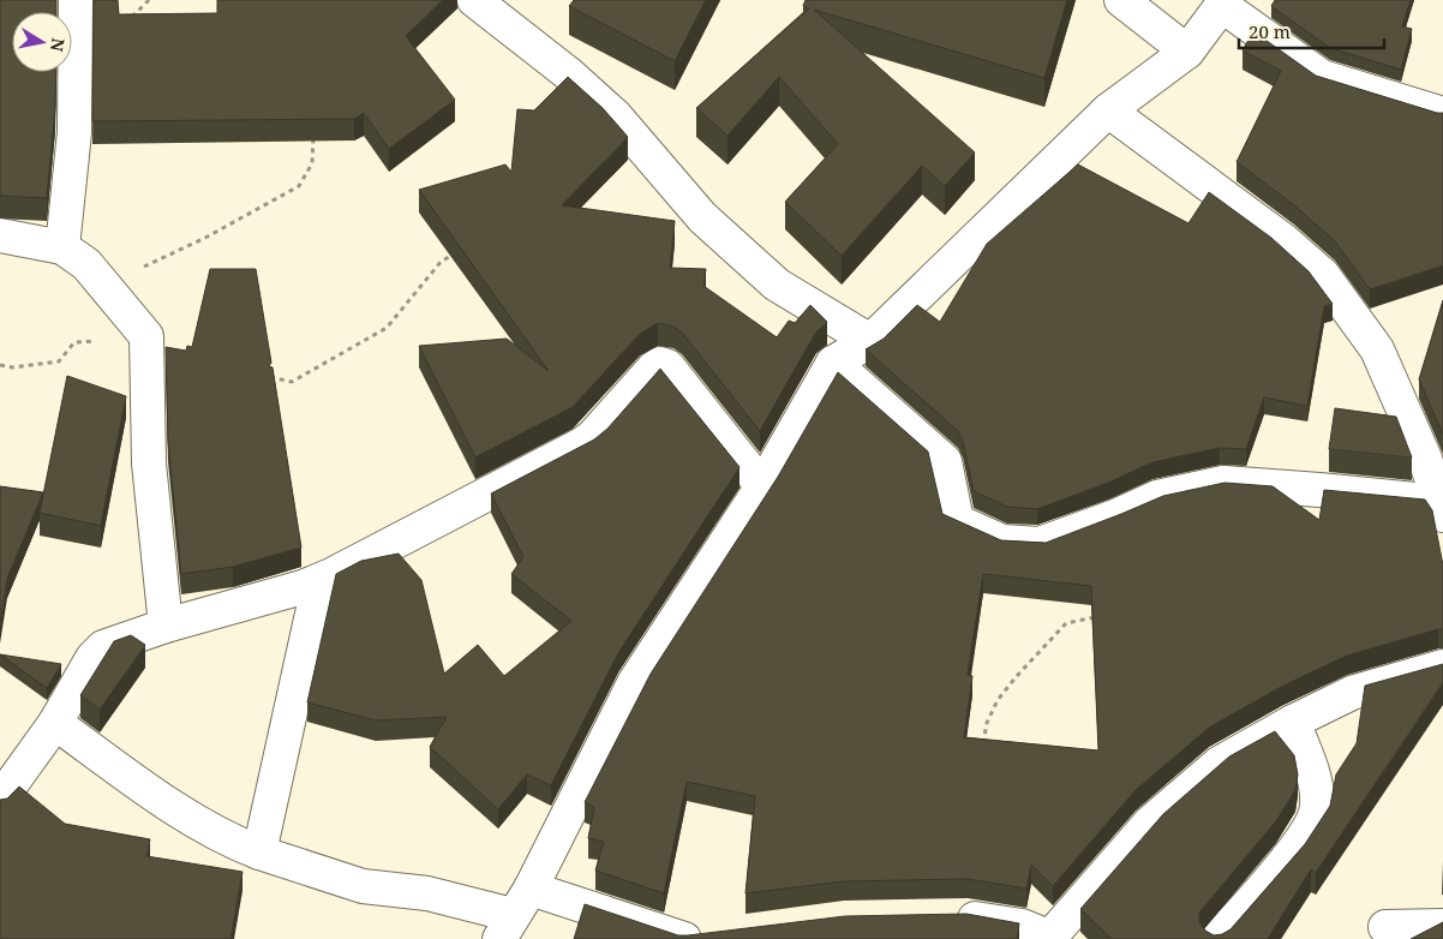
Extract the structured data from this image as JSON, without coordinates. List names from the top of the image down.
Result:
{
  "scale_bar": "20 m",
  "north": "right"
}
